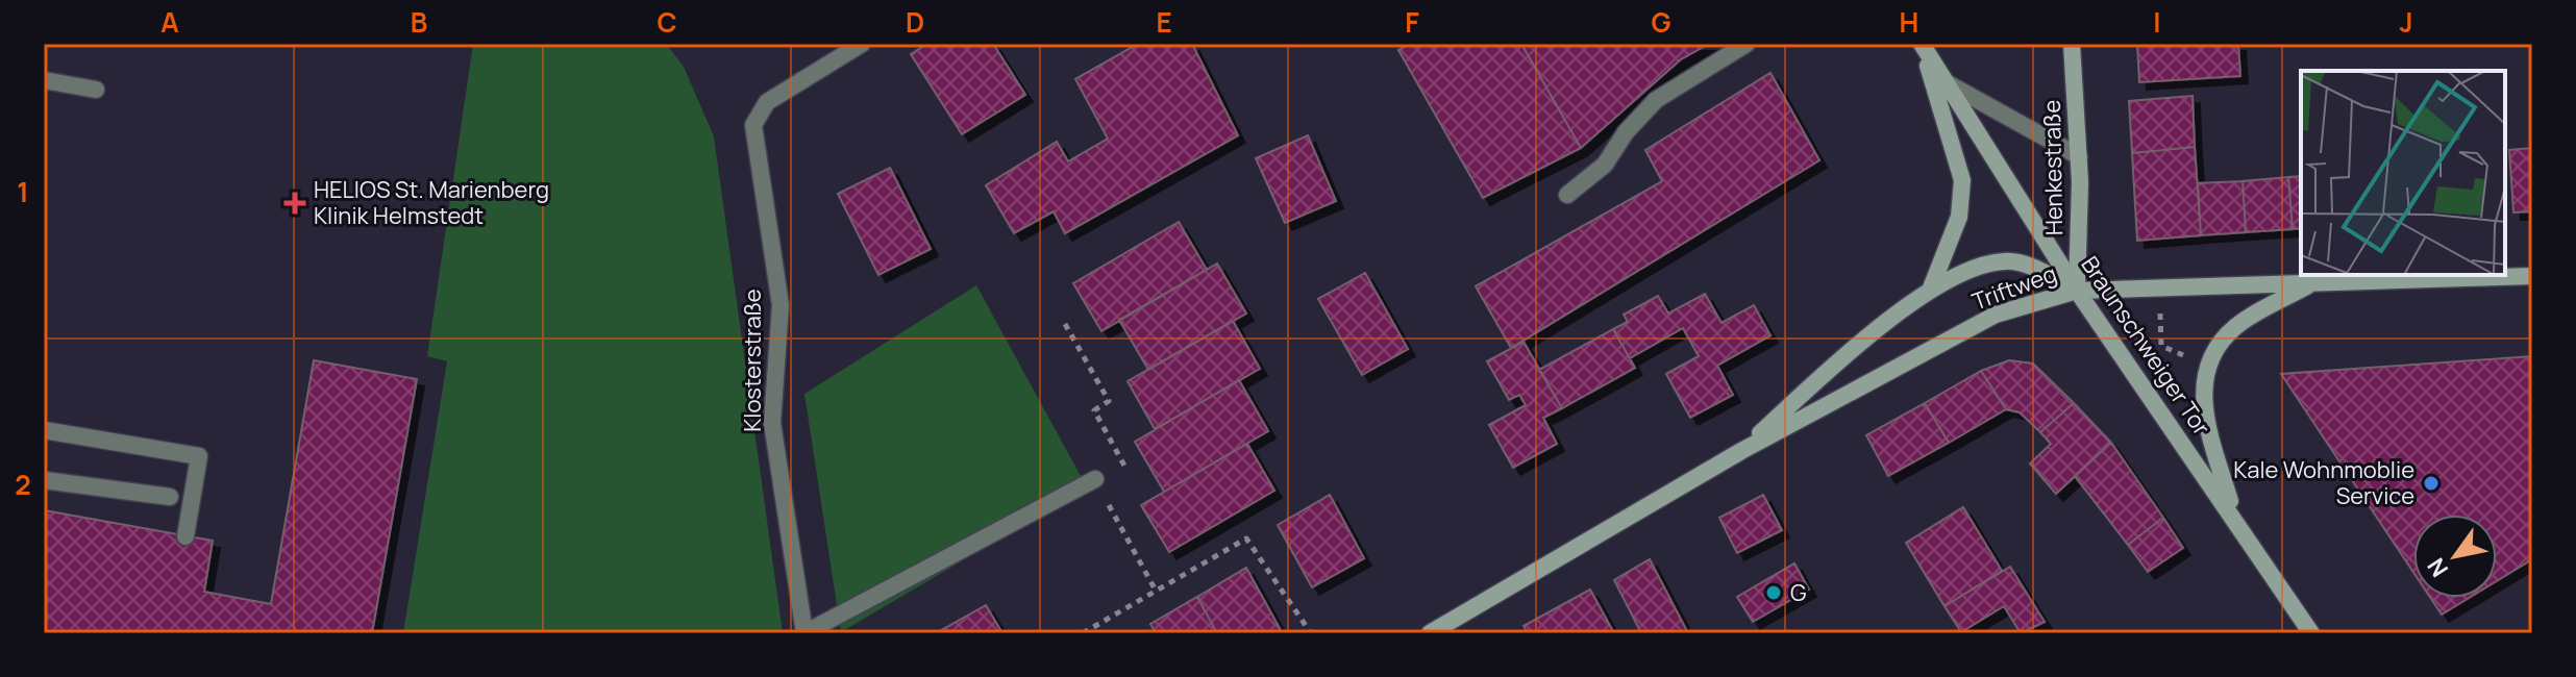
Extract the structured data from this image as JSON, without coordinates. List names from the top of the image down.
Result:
{
  "streets": {
    "main road": ["Henkestraße", "Triftweg", "Braunschweiger Tor"],
    "street": ["Klosterstraße"]
  },
  "crossings": [
    ["Henkestraße", "Triftweg"],
    ["Henkestraße", "Braunschweiger Tor"],
    ["Triftweg", "Braunschweiger Tor"]
  ],
  "places": {
    "health": ["HELIOS St. Marienberg Klinik Helmstedt"],
    "other": ["Kale Wohnmoblie Service", "G"]
  },
  "north": "bottom left",
  "grid": {
    "columns": [
      "A",
      "B",
      "C",
      "D",
      "E",
      "F",
      "G",
      "H",
      "I",
      "J"
    ],
    "rows": ["1", "2"]
  }
}
